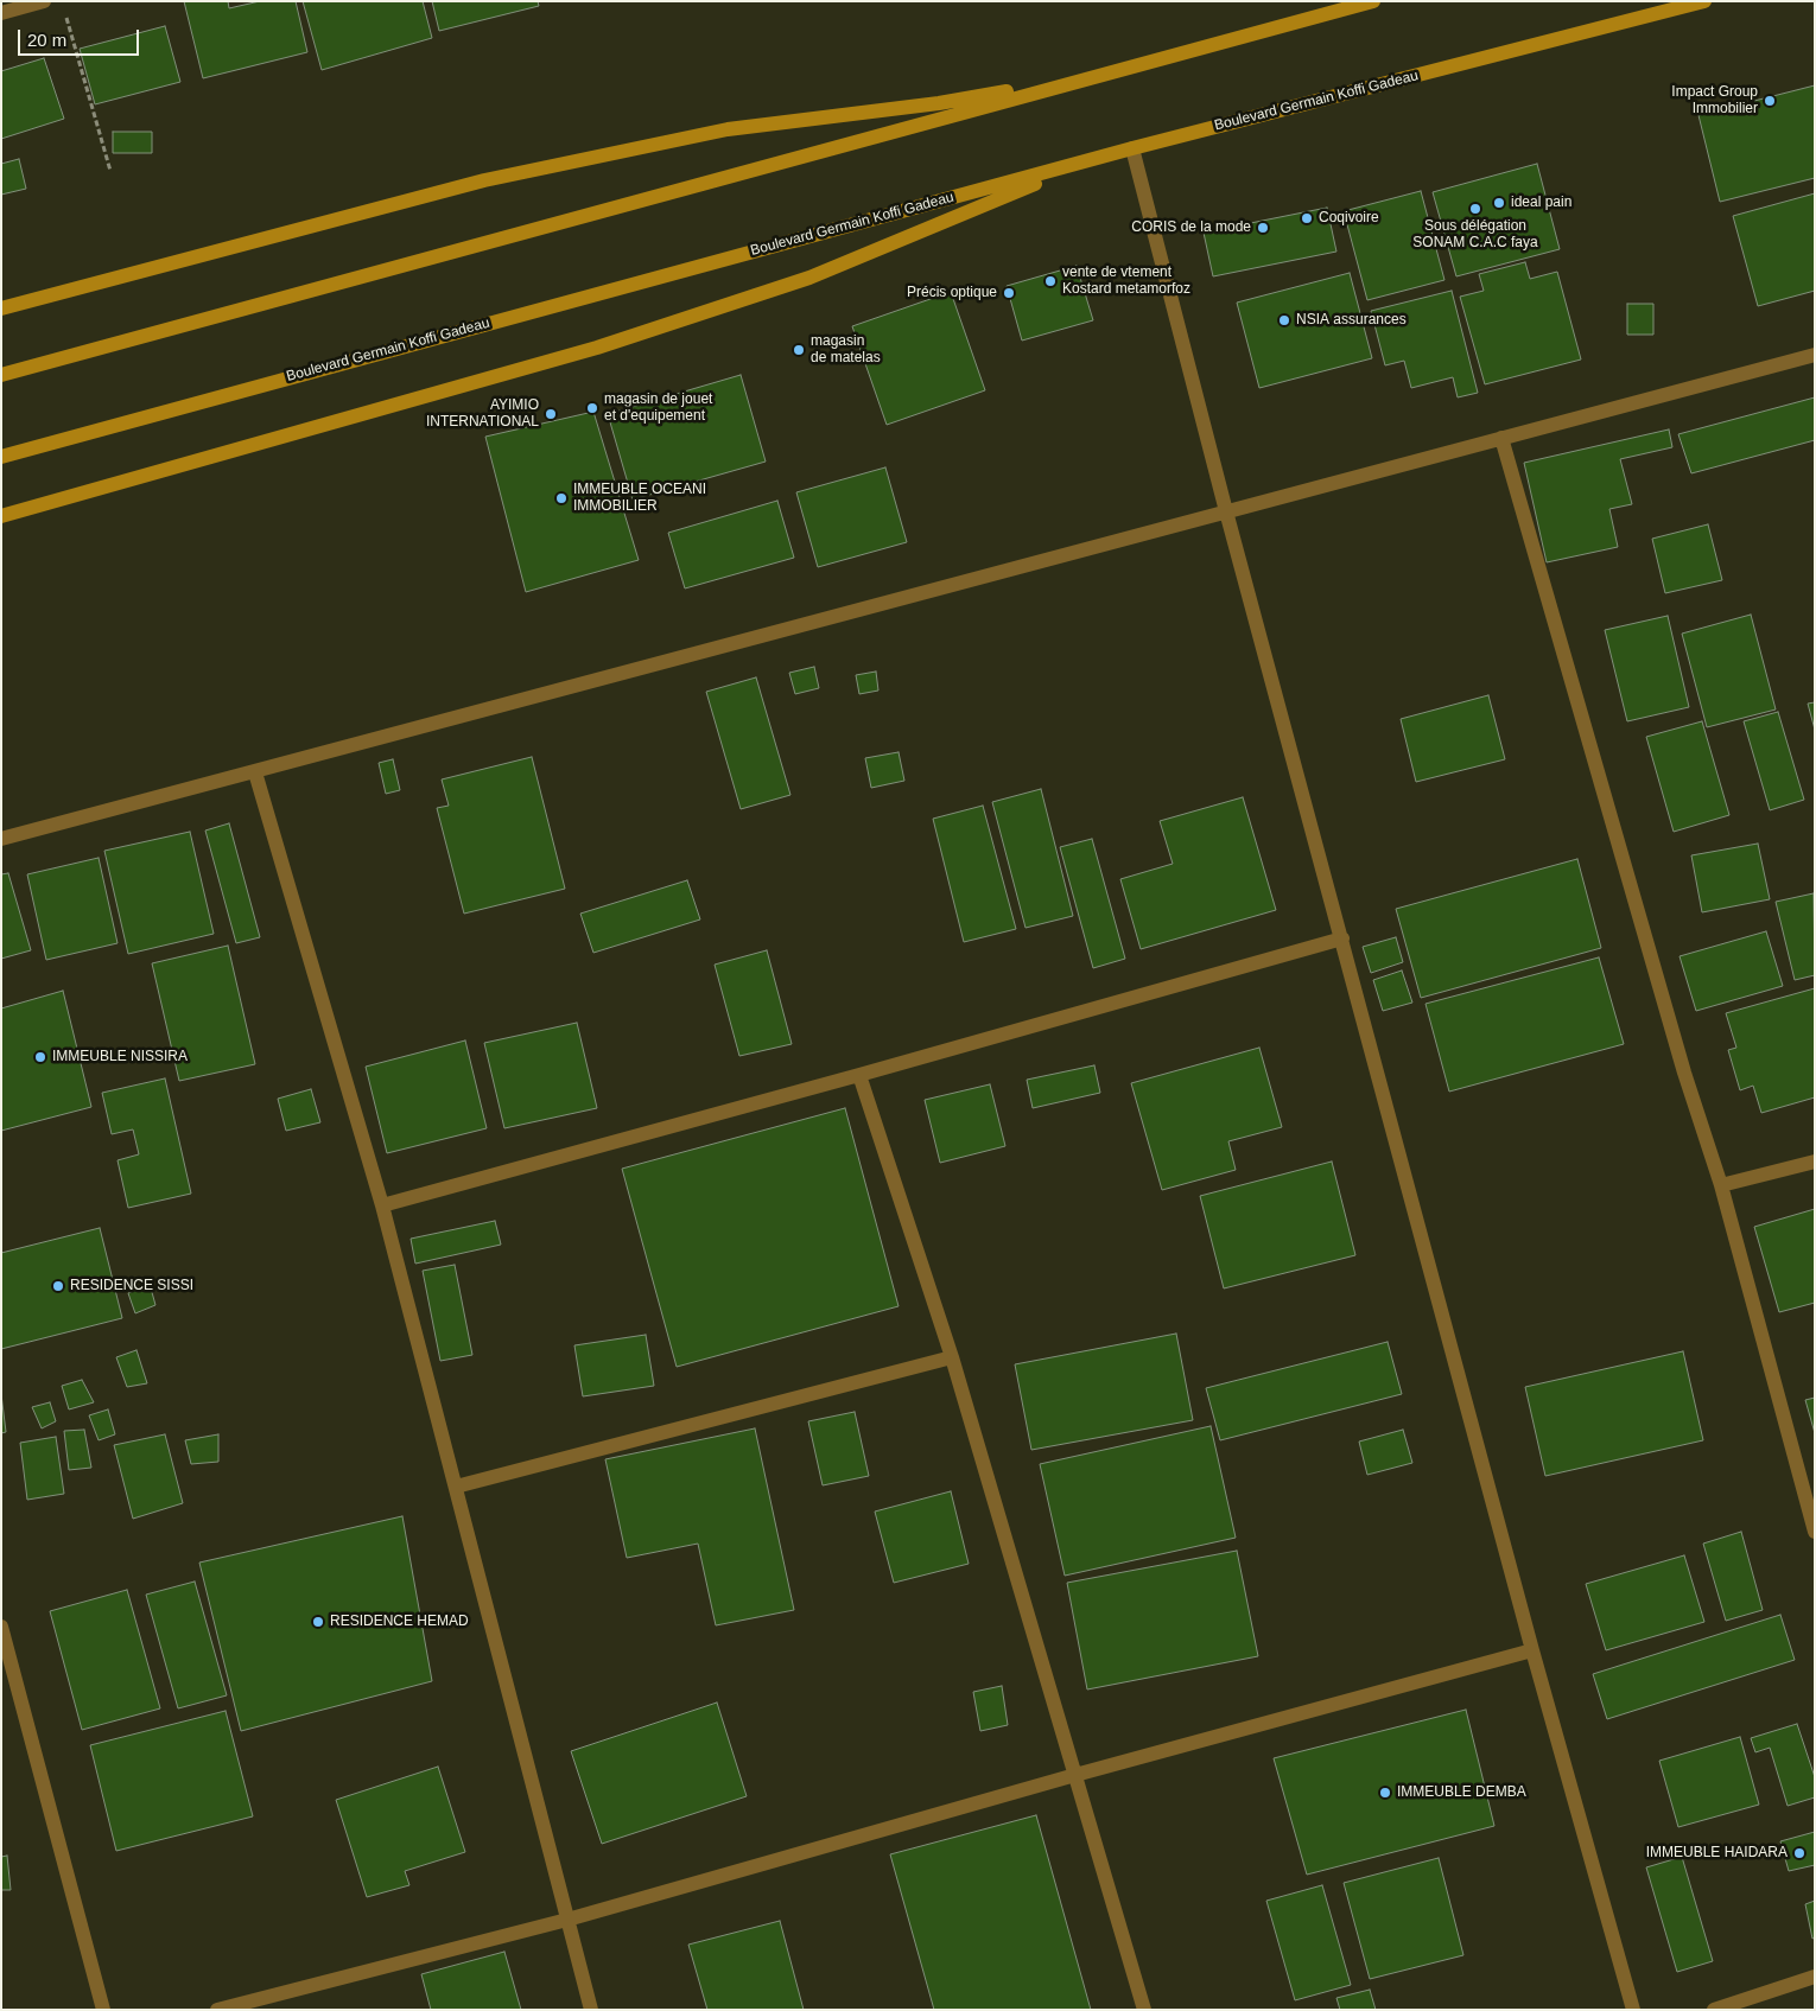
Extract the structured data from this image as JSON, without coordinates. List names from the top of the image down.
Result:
{
  "streets": {
    "main road": ["Boulevard Germain Koffi Gadeau"]
  },
  "places": [
    "Impact Group Immobilier",
    "ideal pain",
    "Sous délégation SONAM C.A.C faya",
    "Coqivoire",
    "CORIS de la mode",
    "vente de vtement Kostard metamorfoz",
    "Précis optique",
    "NSIA assurances",
    "magasin de matelas",
    "magasin de jouet et d'equipement",
    "AYIMIO INTERNATIONAL",
    "IMMEUBLE OCEANI IMMOBILIER",
    "IMMEUBLE NISSIRA",
    "RESIDENCE SISSI",
    "RESIDENCE HEMAD",
    "IMMEUBLE DEMBA",
    "IMMEUBLE HAIDARA"
  ],
  "scale_bar": "20 m"
}
